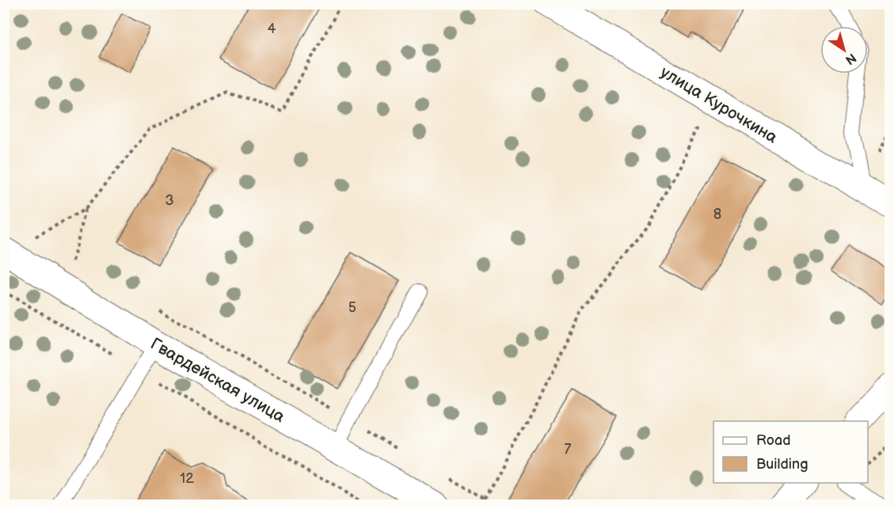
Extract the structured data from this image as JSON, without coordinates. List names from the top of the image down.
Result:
{
  "streets": {
    "street": ["улица Курочкина", "Гвардейская улица"]
  },
  "house_numbers": [
    "4",
    "3",
    "8",
    "5",
    "7",
    "12"
  ],
  "legend": ["Road", "Building"],
  "north": "bottom right"
}
